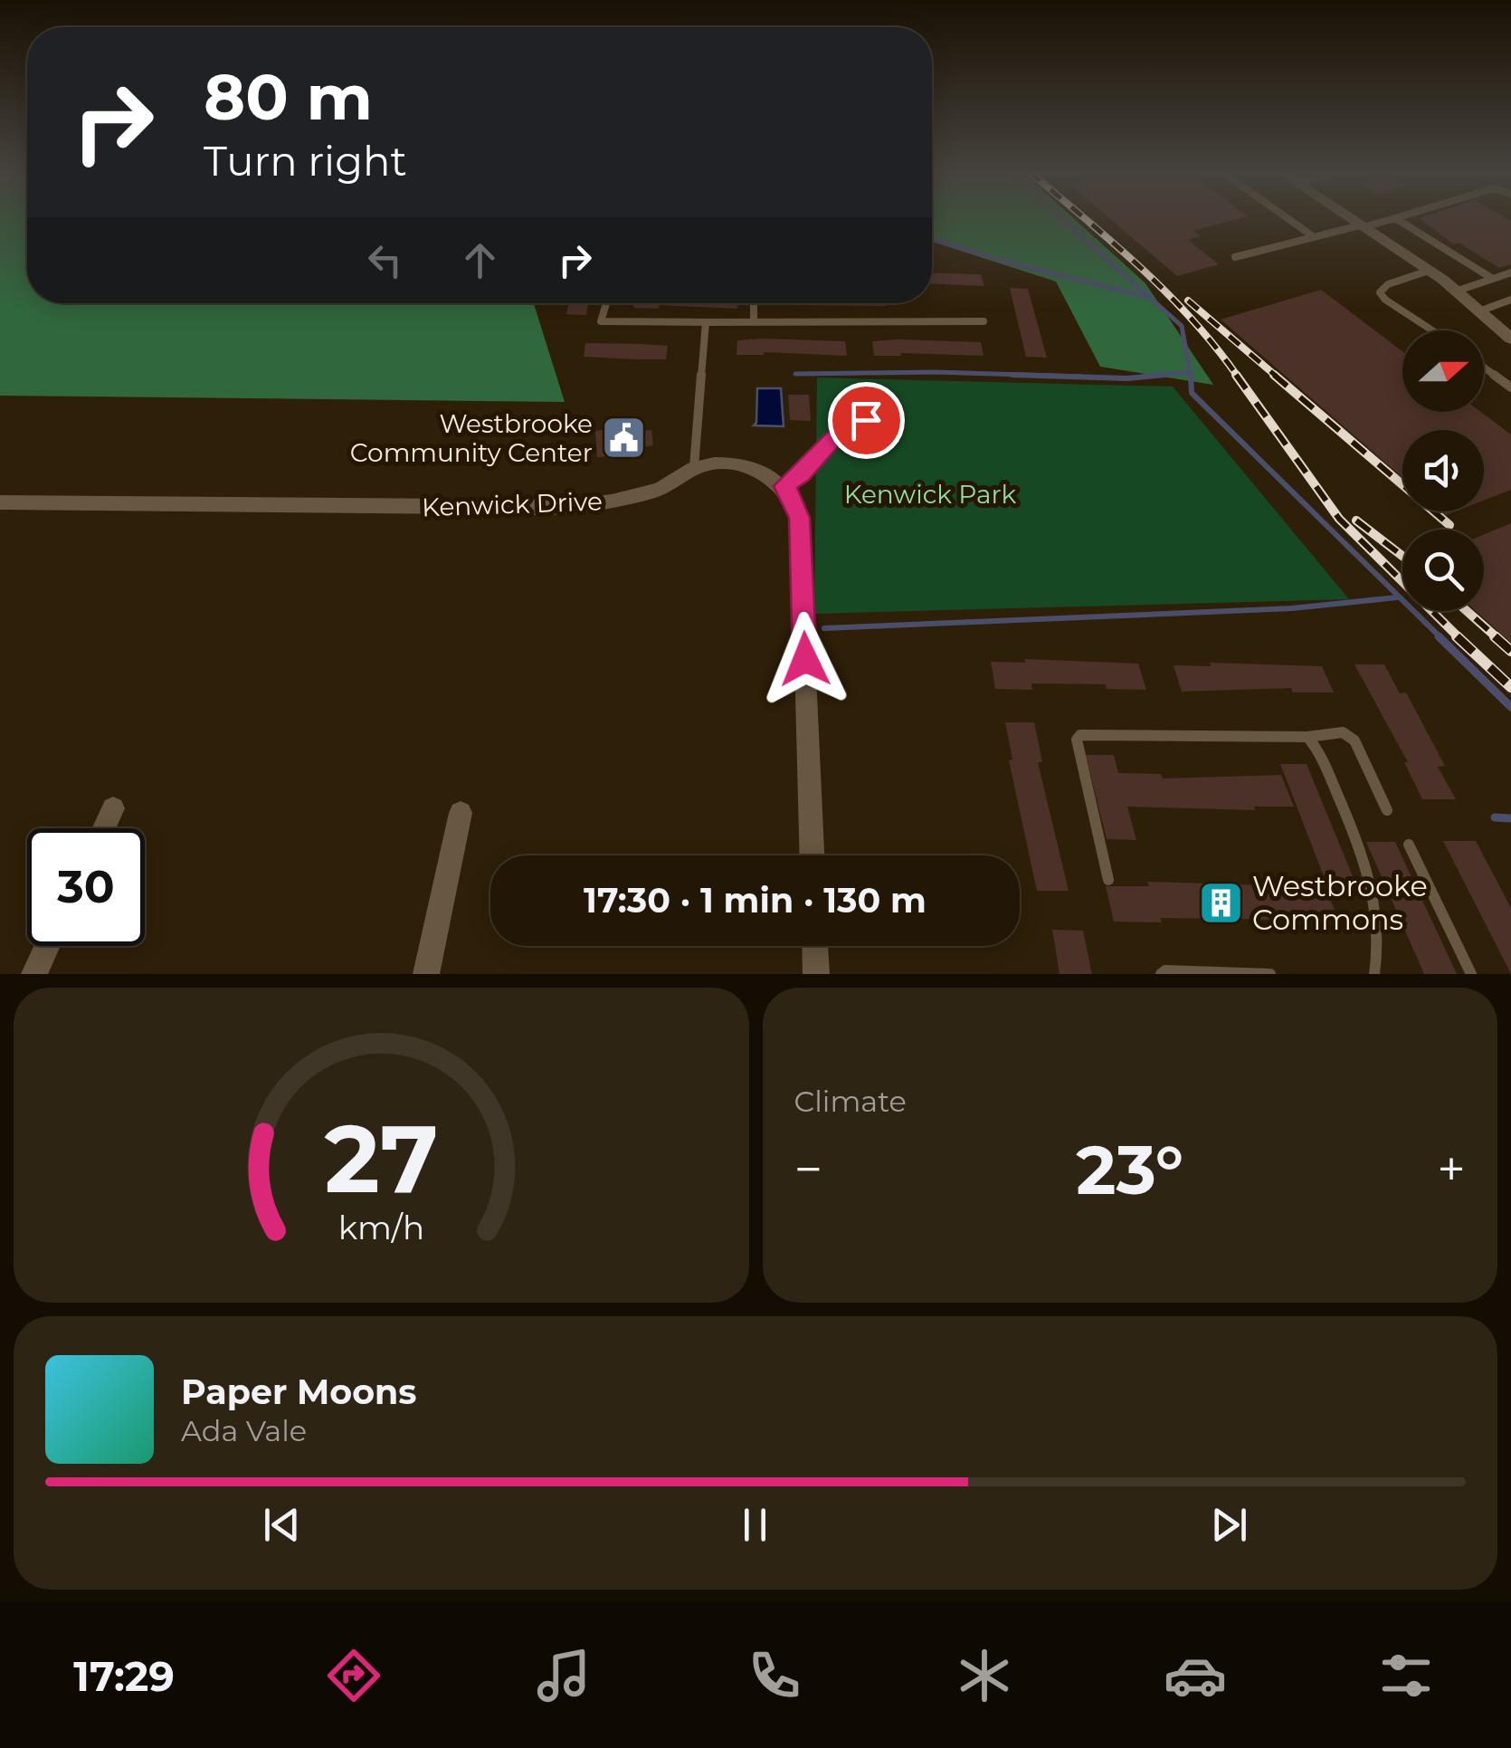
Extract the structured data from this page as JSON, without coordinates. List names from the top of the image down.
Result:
{
  "streets": {
    "street": ["Kenwick Drive"]
  },
  "parks": ["Kenwick Park"],
  "places": {
    "public building": ["Westbrooke Community Center"],
    "building": ["Westbrooke Commons"]
  },
  "north": "right",
  "page": {
    "turn": ["80 m", "Turn right"],
    "limit": "30",
    "trip": "17:30 · 1 min · 130 m",
    "tile": "Climate",
    "heat": ["−", "23°", "+"],
    "song": ["Paper Moons", "Ada Vale"],
    "tabs": "17:29",
    "gauge": ["27", "km/h"]
  }
}
